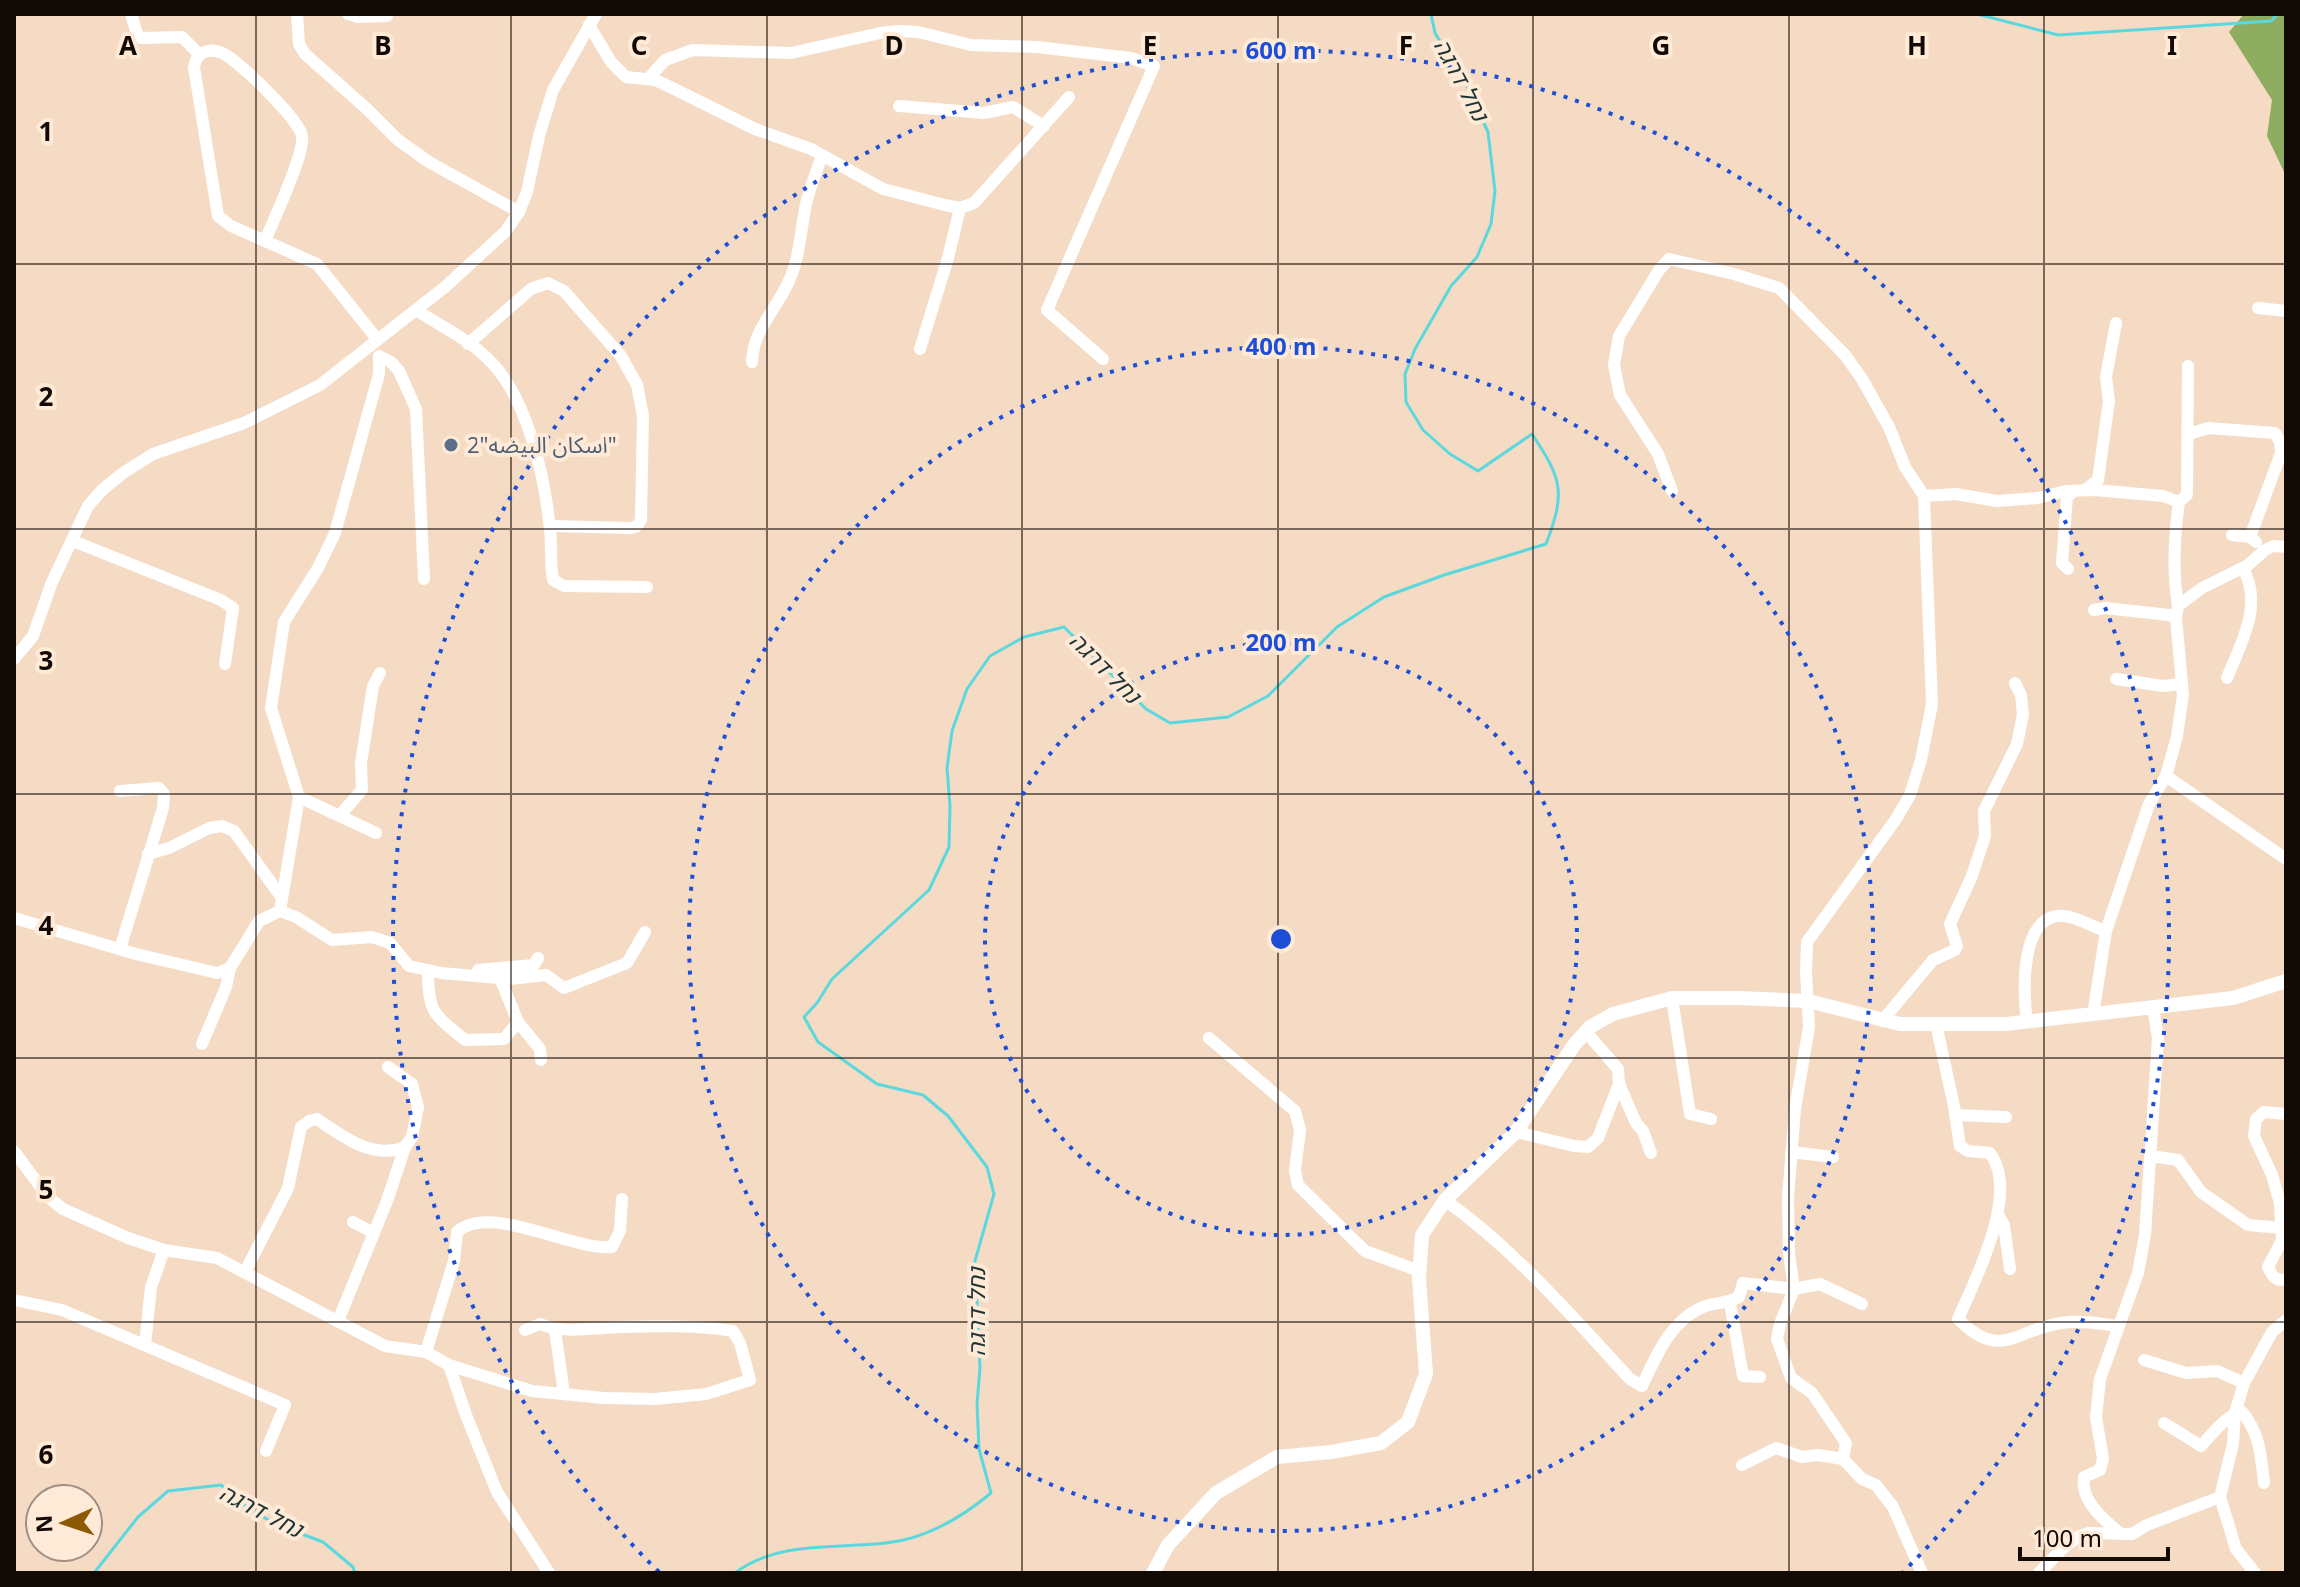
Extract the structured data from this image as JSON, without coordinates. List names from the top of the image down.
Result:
{
  "water": ["נחל דרגה"],
  "places": ["اسكان البيضه\"2\""],
  "scale_bar": "100 m",
  "north": "left",
  "grid": {
    "columns": [
      "A",
      "B",
      "C",
      "D",
      "E",
      "F",
      "G",
      "H",
      "I"
    ],
    "rows": [
      "1",
      "2",
      "3",
      "4",
      "5",
      "6"
    ]
  },
  "rings": ["600 m", "400 m", "200 m"]
}
